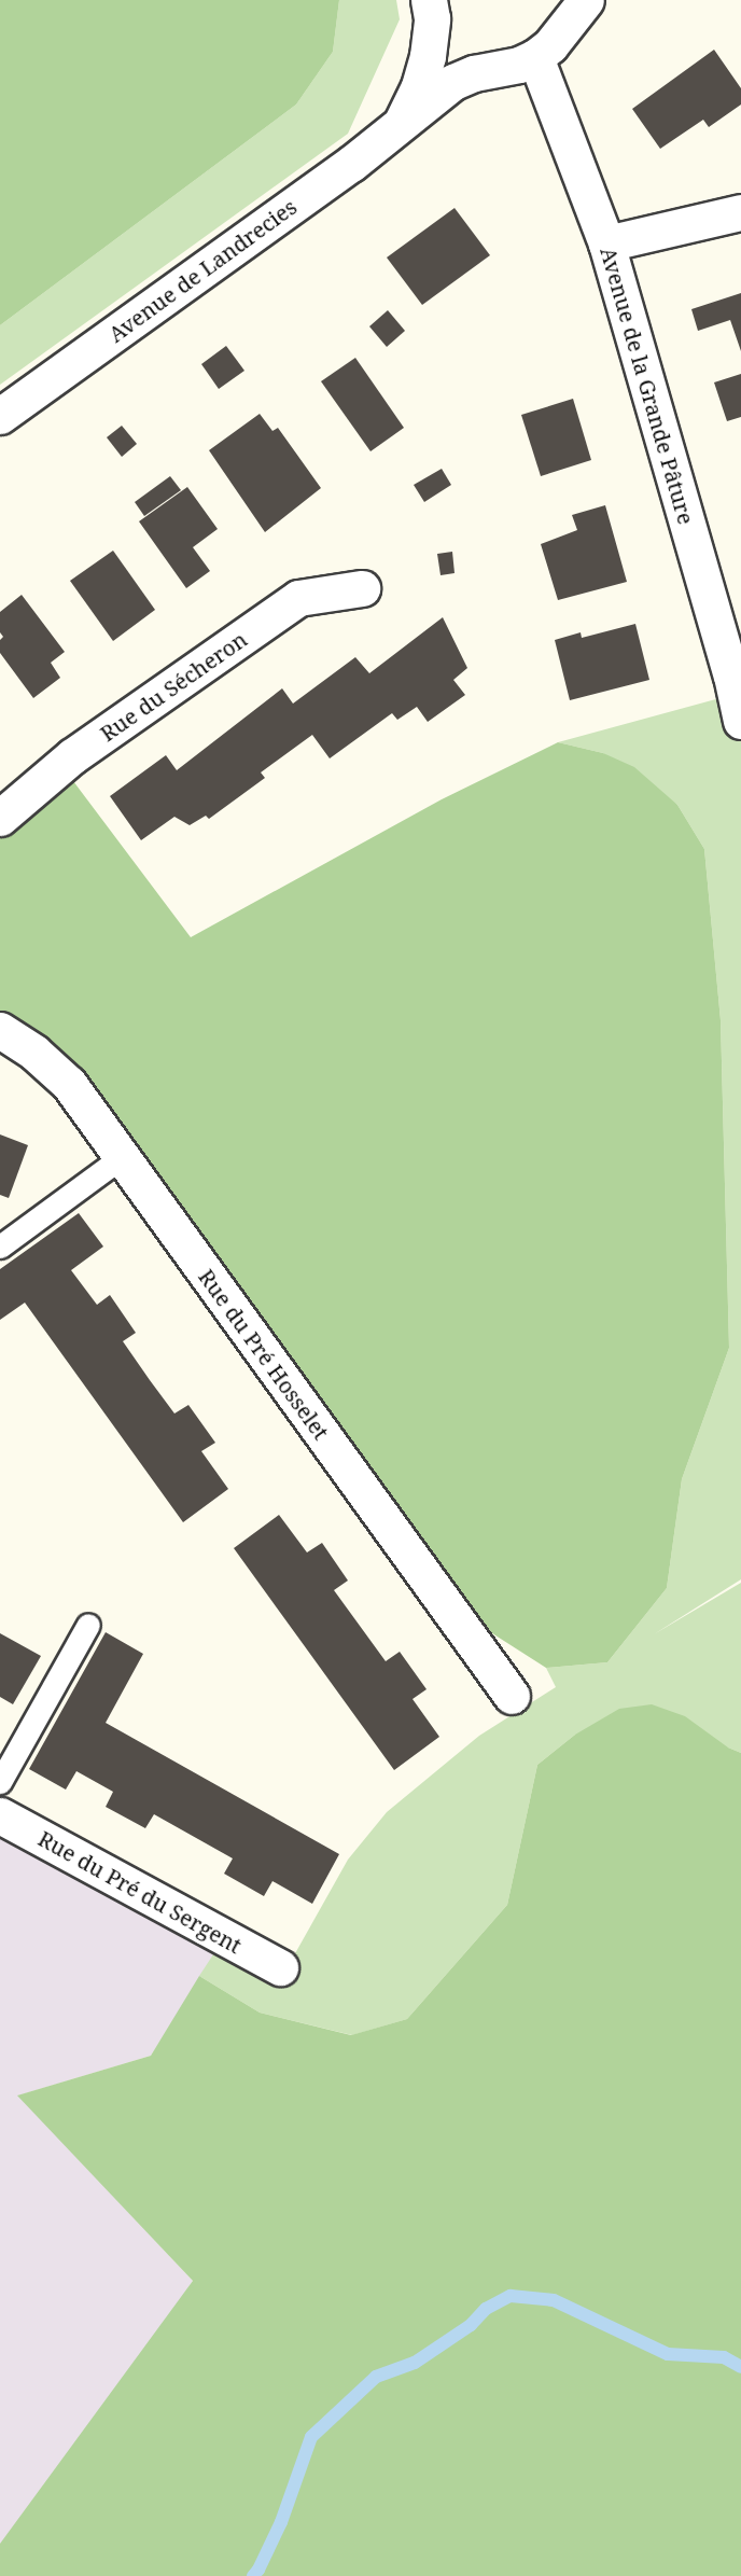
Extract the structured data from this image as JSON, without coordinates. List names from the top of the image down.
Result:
{
  "streets": {
    "street": [
      "Avenue de Landrecies",
      "Avenue de la Grande Pâture",
      "Rue du Sécheron",
      "Rue du Pré Hosselet",
      "Rue du Pré du Sergent"
    ]
  },
  "crossings": [
    ["Avenue de Landrecies", "Avenue de la Grande Pâture"]
  ]
}
